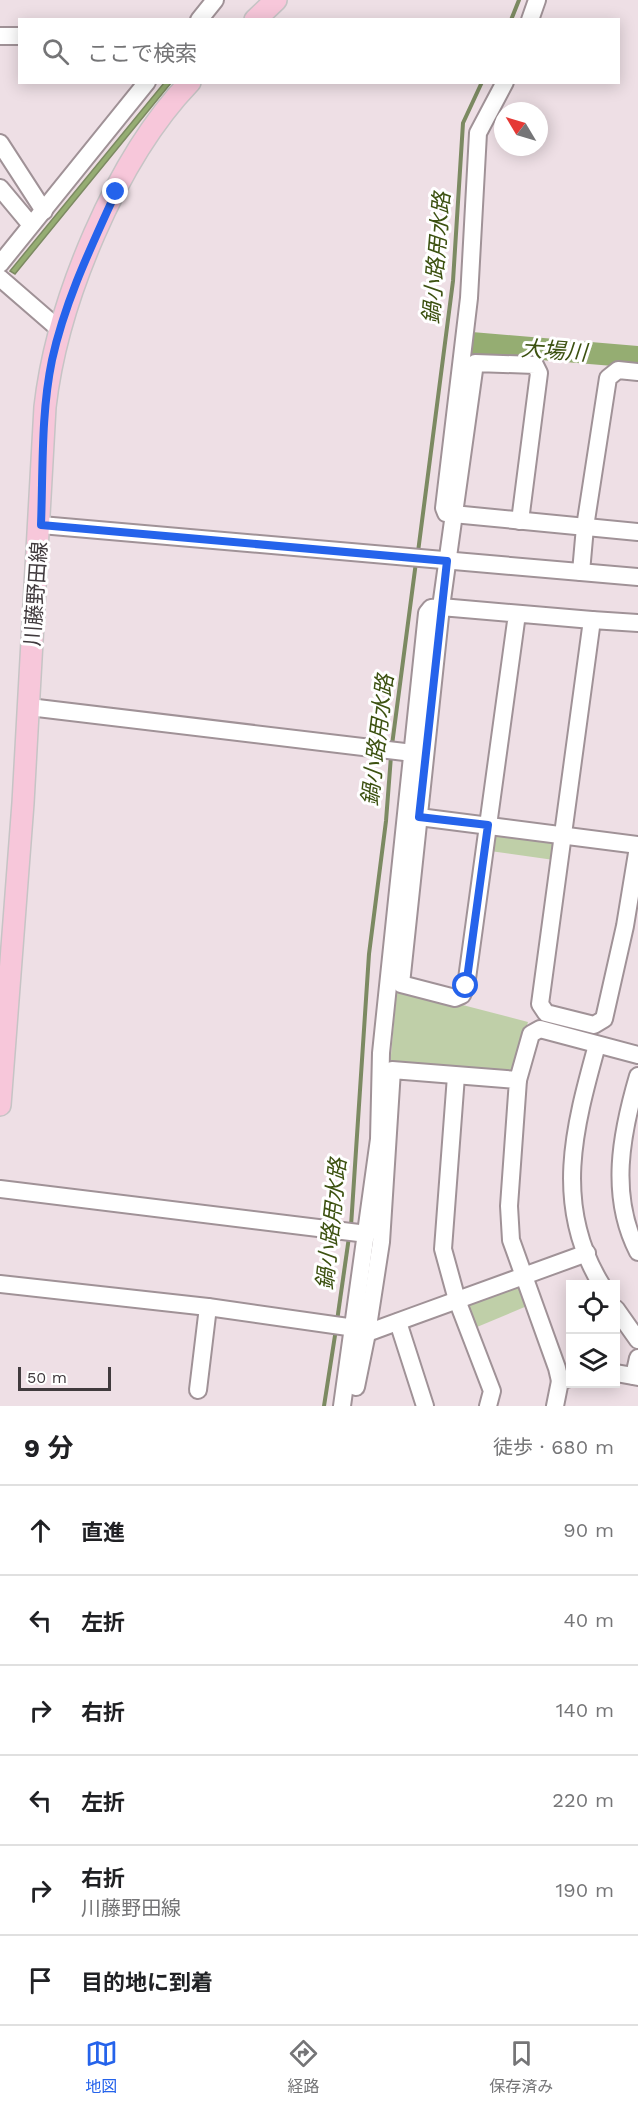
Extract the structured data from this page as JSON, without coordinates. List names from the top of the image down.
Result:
{
  "streets": {
    "main road": ["川藤野田線"]
  },
  "water": ["鍋小路用水路", "大場川"],
  "scale_bar": "50 m",
  "north": "top left",
  "page": {
    "search": "ここで検索",
    "scale": "50 m",
    "heading": ["9 分", "徒歩 · 680 m"],
    "list": [
      ["直進", "90 m"],
      ["左折", "40 m"],
      ["右折", "140 m"],
      ["左折", "220 m"],
      ["右折", "川藤野田線", "190 m"],
      "目的地に到着"
    ],
    "nav": ["地図", "経路", "保存済み"]
  }
}
